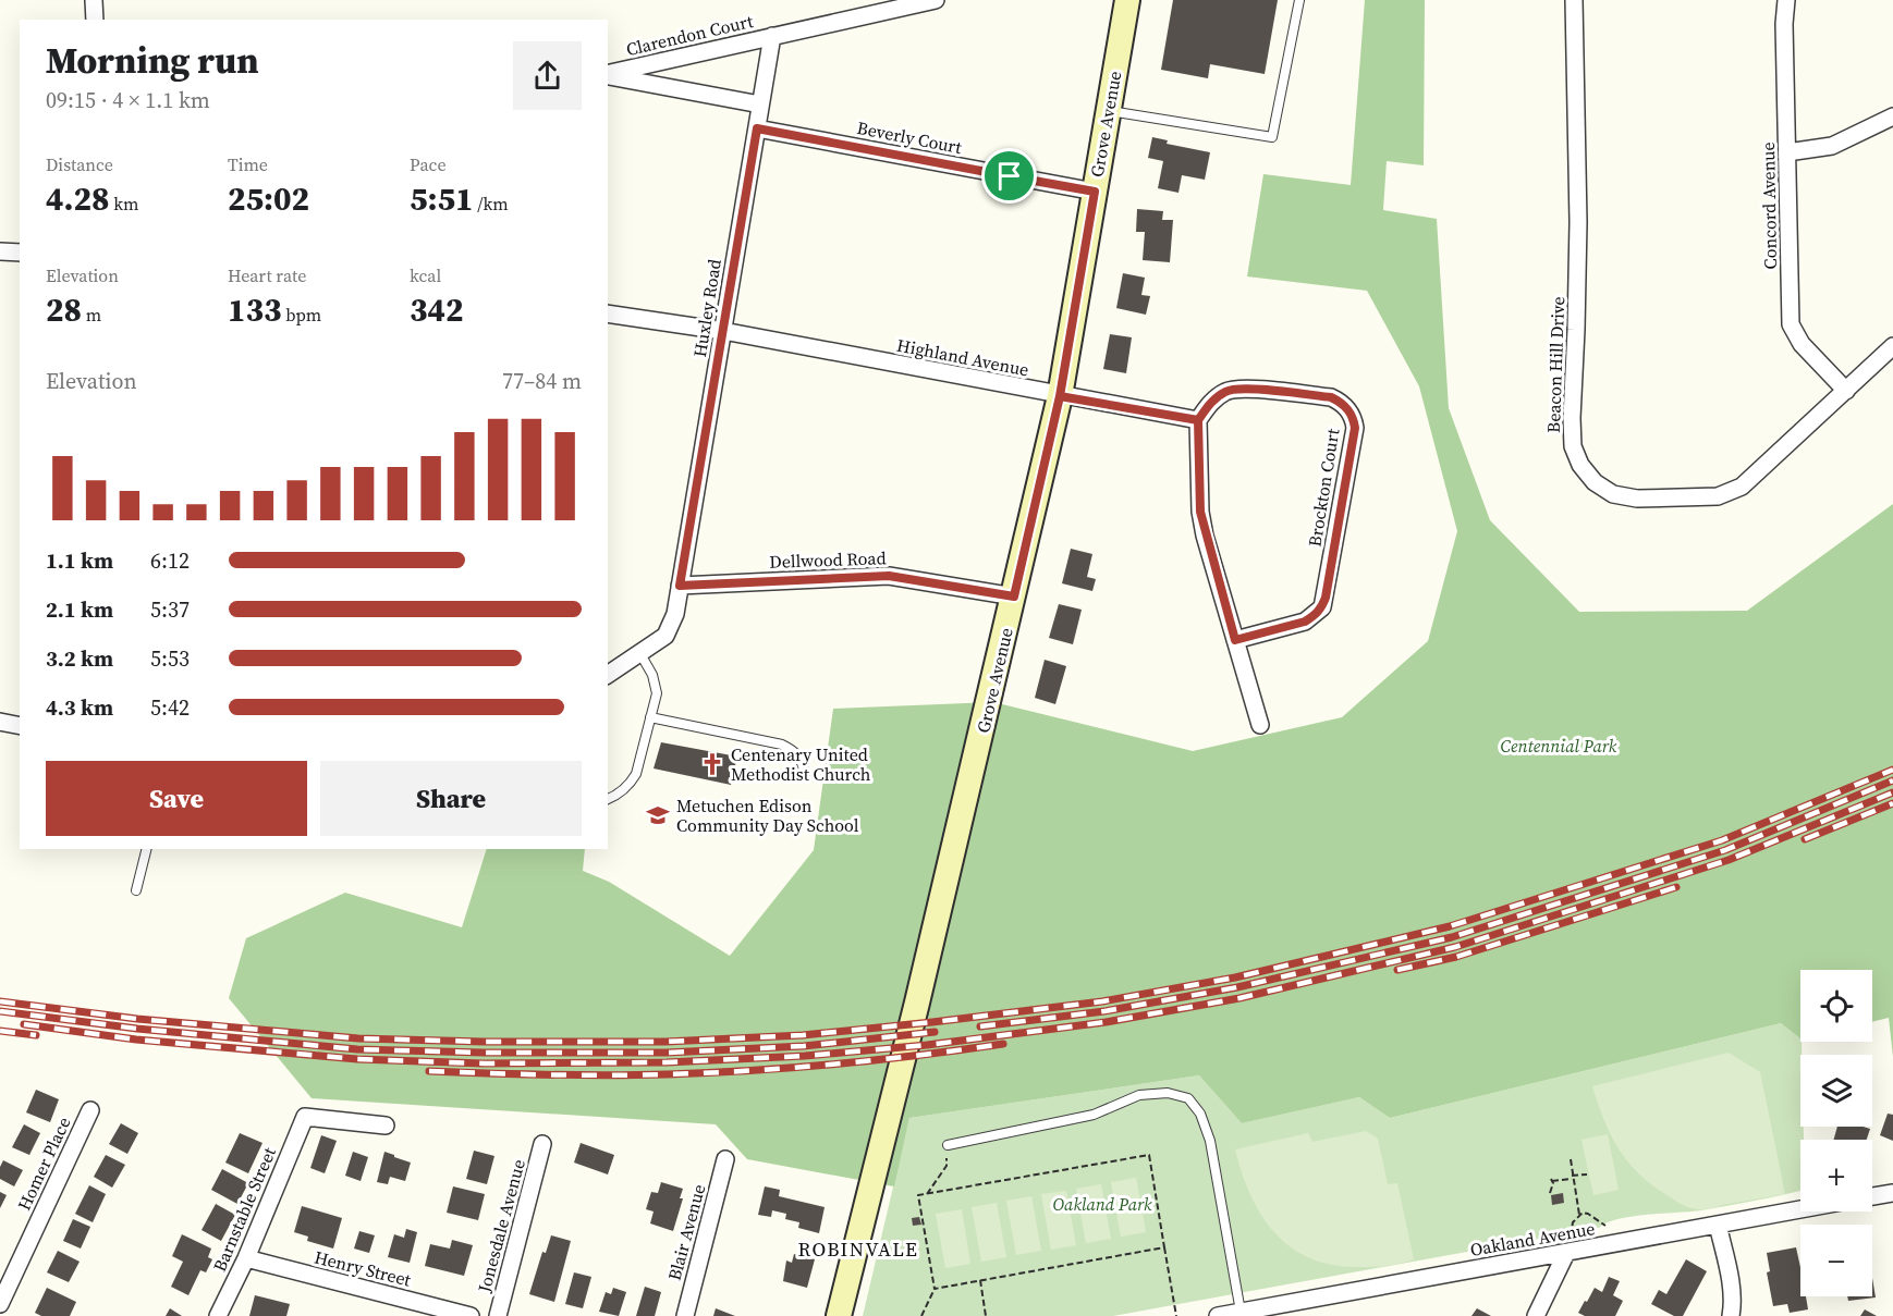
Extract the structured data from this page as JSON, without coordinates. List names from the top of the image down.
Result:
{
  "streets": {
    "street": [
      "Clarendon Court",
      "Grove Avenue",
      "Beverly Court",
      "Concord Avenue",
      "Huxley Road",
      "Highland Avenue",
      "Beacon Hill Drive",
      "Brockton Court",
      "Dellwood Road",
      "Homer Place",
      "Barnstable Street",
      "Jonesdale Avenue",
      "Blair Avenue",
      "Oakland Avenue",
      "Henry Street"
    ]
  },
  "crossings": [
    ["Clarendon Court", "Huxley Road"],
    ["Grove Avenue", "Beverly Court"],
    ["Grove Avenue", "Highland Avenue"],
    ["Grove Avenue", "Dellwood Road"],
    ["Beverly Court", "Huxley Road"],
    ["Concord Avenue", "Beacon Hill Drive"],
    ["Huxley Road", "Highland Avenue"],
    ["Huxley Road", "Dellwood Road"],
    ["Highland Avenue", "Brockton Court"],
    ["Barnstable Street", "Henry Street"]
  ],
  "districts": ["ROBINVALE"],
  "parks": ["Centennial Park", "Oakland Park"],
  "places": {
    "church": ["Centenary United Methodist Church"],
    "school or university": ["Metuchen Edison Community Day School"]
  },
  "page": {
    "heading": ["Morning run", "09:15 · 4 × 1.1 km"],
    "stats": [
      ["Distance", "4.28 km"],
      ["Time", "25:02"],
      ["Pace", "5:51 /km"],
      ["Elevation", "28 m"],
      ["Heart rate", "133 bpm"],
      ["kcal", "342"]
    ],
    "chart": ["Elevation", "77–84 m"],
    "list": [
      {
        "name": "1.1 km",
        "note": "6:12"
      },
      {
        "name": "2.1 km",
        "note": "5:37"
      },
      {
        "name": "3.2 km",
        "note": "5:53"
      },
      {
        "name": "4.3 km",
        "note": "5:42"
      }
    ],
    "buttons": ["Save", "Share"],
    "map_buttons": ["+", "−"]
  }
}
